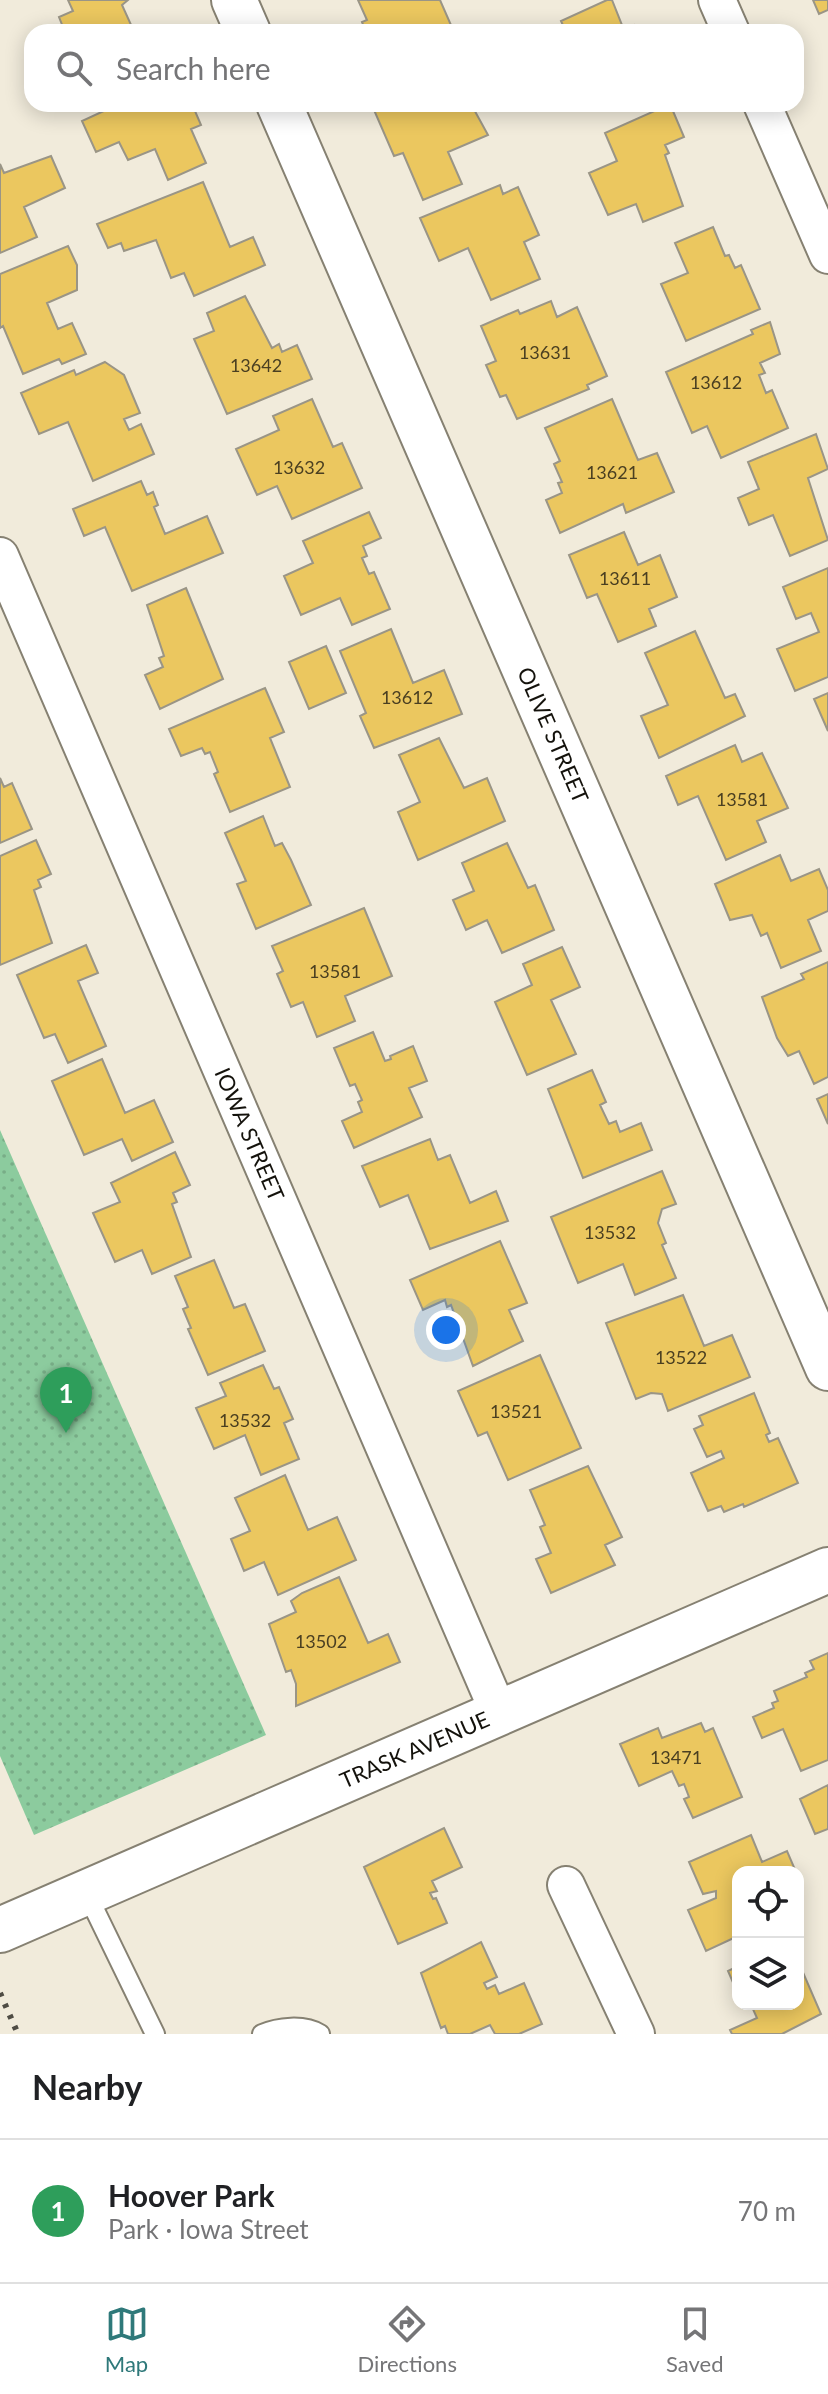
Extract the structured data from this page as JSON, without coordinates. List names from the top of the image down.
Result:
{
  "streets": {
    "street": ["OLIVE STREET", "IOWA STREET", "TRASK AVENUE"]
  },
  "crossings": [
    ["IOWA STREET", "TRASK AVENUE"]
  ],
  "house_numbers": [
    "13631",
    "13642",
    "13612",
    "13632",
    "13621",
    "13611",
    "13612",
    "13581",
    "13581",
    "13532",
    "13522",
    "13521",
    "13532",
    "13502",
    "13471"
  ],
  "page": {
    "search": "Search here",
    "pins": "1",
    "heading": "Nearby",
    "list": [
      {
        "mark": "1",
        "name": "Hoover Park",
        "note": "Park · Iowa Street",
        "value": "70 m"
      }
    ],
    "nav": ["Map", "Directions", "Saved"]
  }
}
